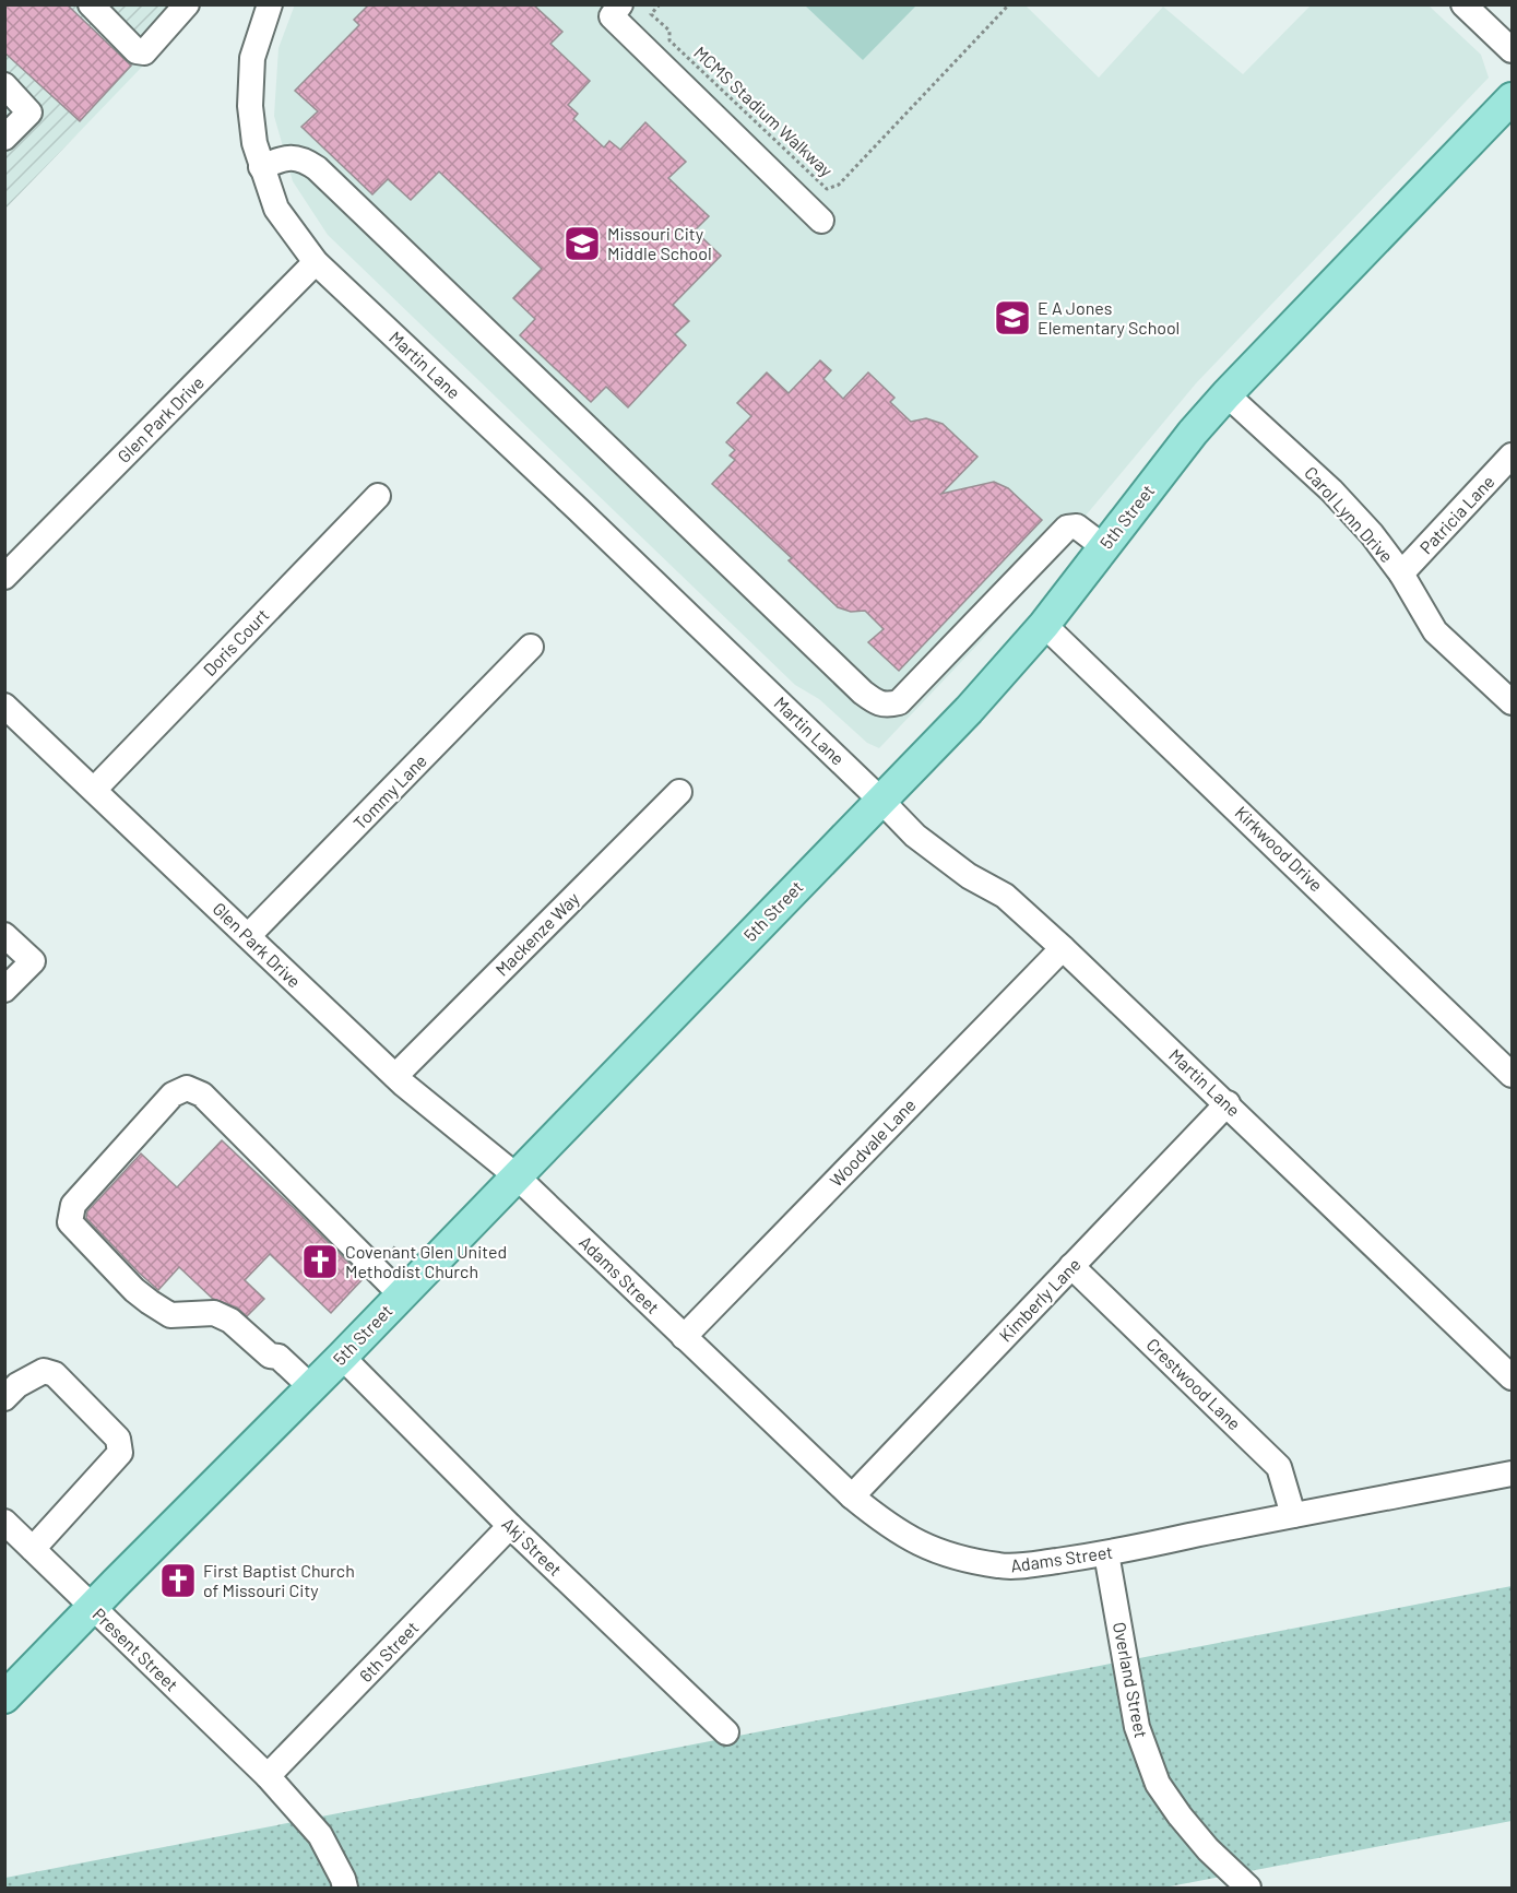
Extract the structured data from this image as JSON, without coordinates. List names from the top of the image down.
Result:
{
  "streets": {
    "main road": ["5th Street"],
    "street": [
      "Martin Lane",
      "Glen Park Drive",
      "Carol Lynn Drive",
      "Patricia Lane",
      "Doris Court",
      "Tommy Lane",
      "Kirkwood Drive",
      "Mackenze Way",
      "Woodvale Lane",
      "Adams Street",
      "Kimberly Lane",
      "Crestwood Lane",
      "Akj Street",
      "Present Street",
      "6th Street",
      "Overland Street"
    ],
    "path": ["MCMS Stadium Walkway"]
  },
  "crossings": [
    ["Martin Lane", "Glen Park Drive"],
    ["Martin Lane", "5th Street"],
    ["Martin Lane", "Woodvale Lane"],
    ["Martin Lane", "Kimberly Lane"],
    ["Glen Park Drive", "5th Street"],
    ["Glen Park Drive", "Doris Court"],
    ["Glen Park Drive", "Tommy Lane"],
    ["Glen Park Drive", "Mackenze Way"],
    ["Glen Park Drive", "Adams Street"],
    ["Carol Lynn Drive", "Patricia Lane"],
    ["Carol Lynn Drive", "5th Street"],
    ["5th Street", "Kirkwood Drive"],
    ["5th Street", "Adams Street"],
    ["5th Street", "Akj Street"],
    ["5th Street", "Present Street"],
    ["Woodvale Lane", "Adams Street"],
    ["Adams Street", "Kimberly Lane"],
    ["Adams Street", "Crestwood Lane"],
    ["Adams Street", "Overland Street"],
    ["Kimberly Lane", "Crestwood Lane"],
    ["Akj Street", "6th Street"],
    ["Present Street", "6th Street"]
  ],
  "places": {
    "school or university": ["Missouri City Middle School", "E A Jones Elementary School"],
    "church": ["Covenant Glen United Methodist Church", "First Baptist Church of Missouri City"]
  }
}
